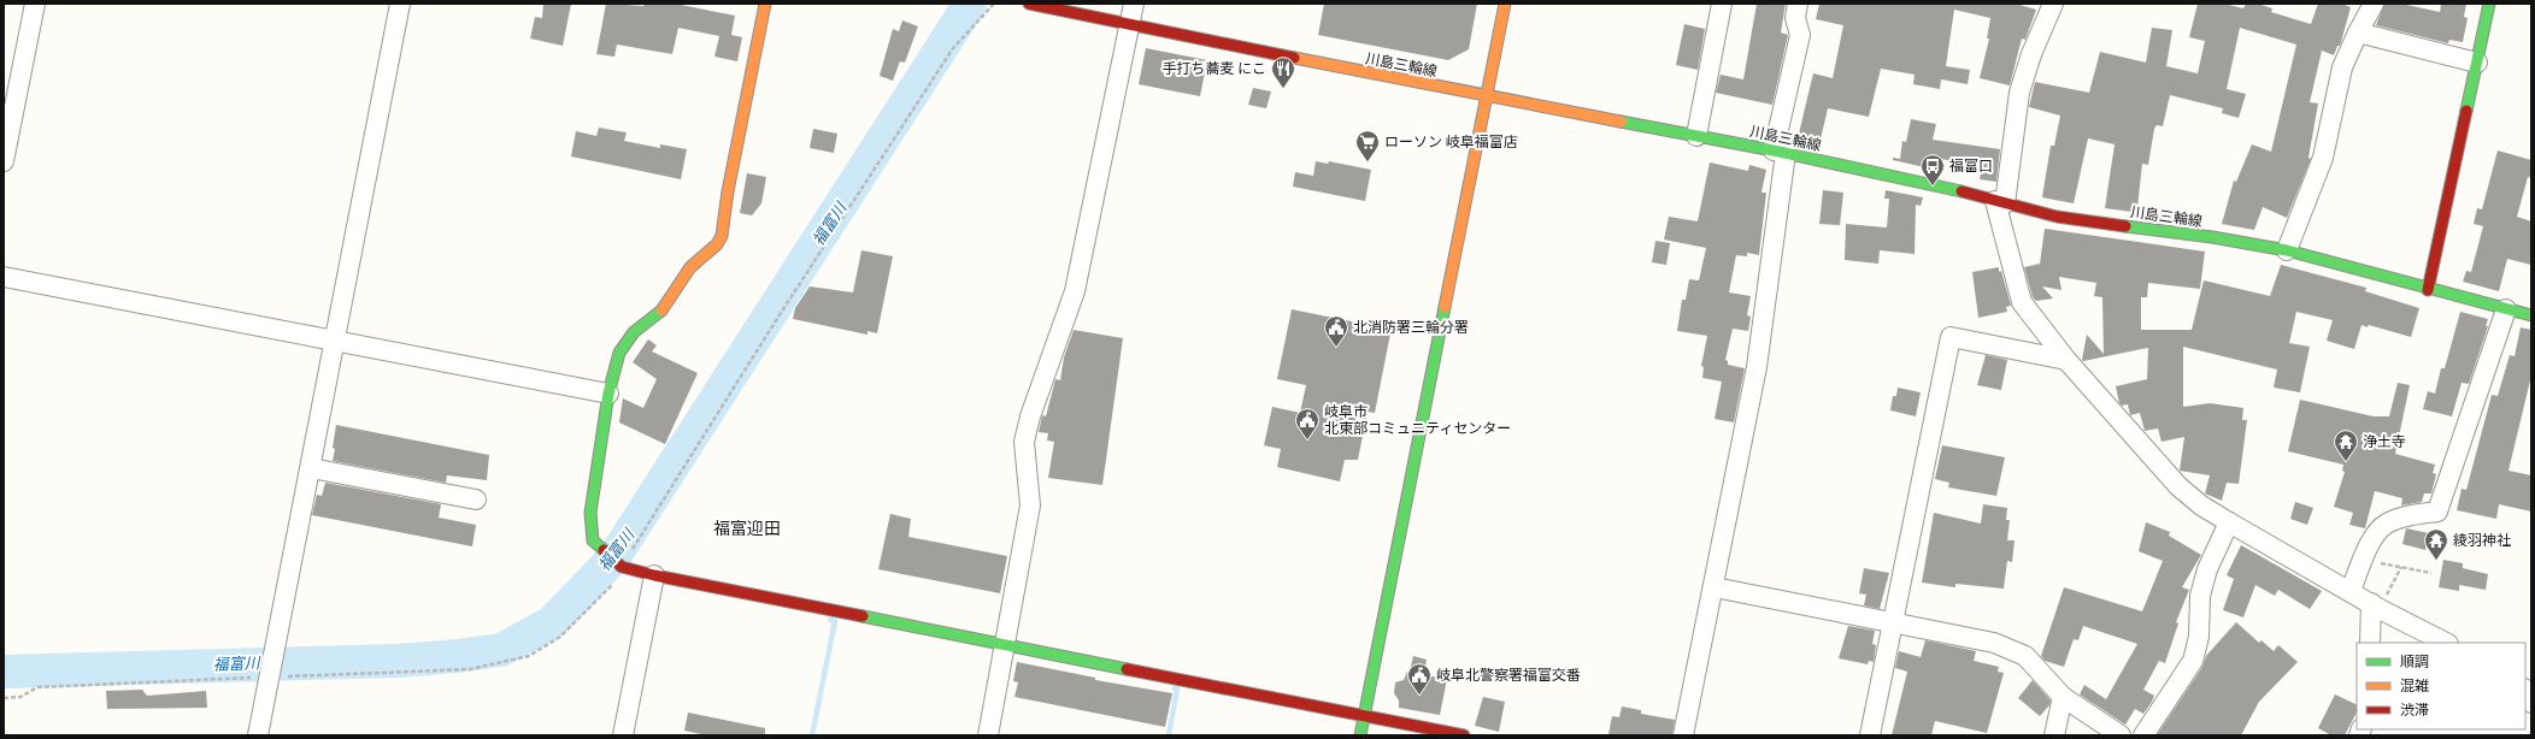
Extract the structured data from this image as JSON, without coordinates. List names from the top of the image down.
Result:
{
  "streets": {
    "street": ["川島三輪線"]
  },
  "districts": ["福富迎田"],
  "water": ["福富川"],
  "places": {
    "restaurant": ["手打ち蕎麦 にこ"],
    "supermarket": ["ローソン 岐阜福富店"],
    "bus stop": ["福富口"],
    "public building": ["北消防署三輪分署", "岐阜市 北東部コミュニティセンター", "岐阜北警察署福富交番"],
    "temple": ["浄土寺", "綾羽神社"]
  },
  "legend": ["順調", "混雑", "渋滞"]
}
